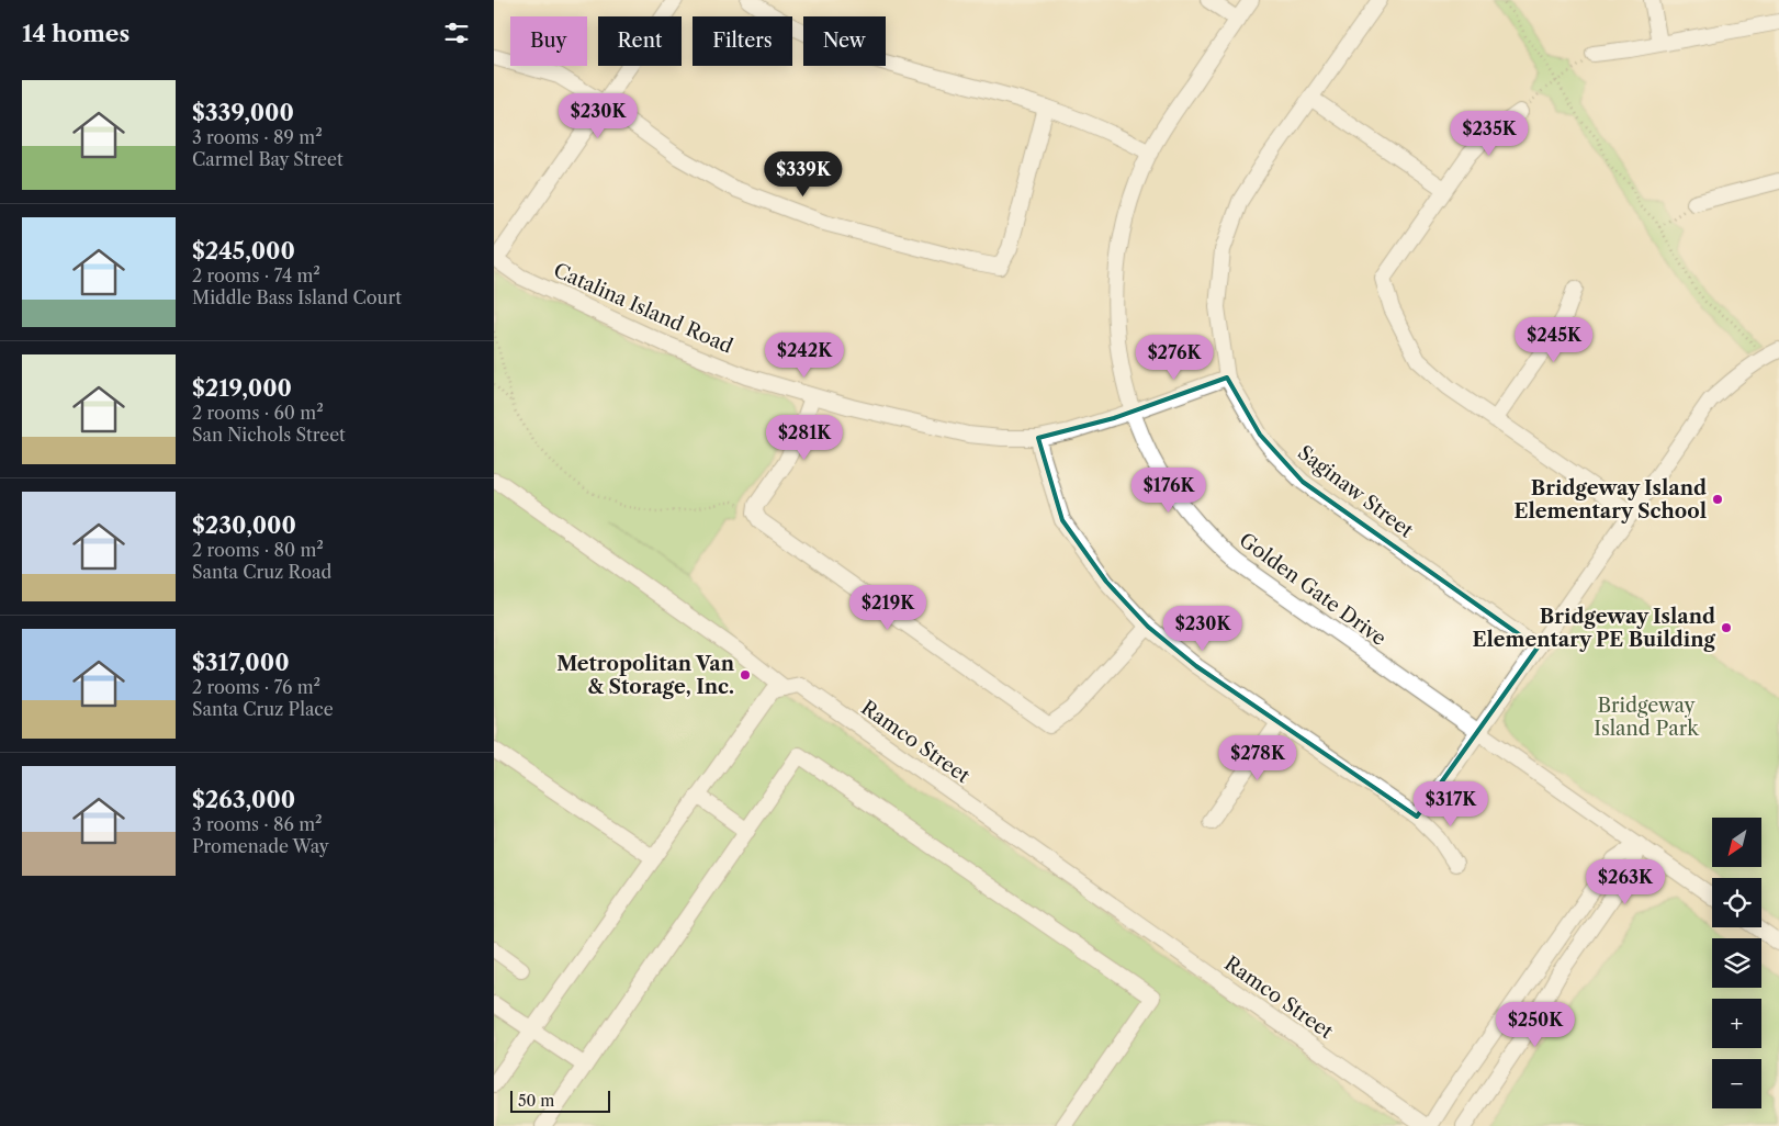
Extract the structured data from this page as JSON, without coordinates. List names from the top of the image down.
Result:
{
  "streets": {
    "street": [
      "Catalina Island Road",
      "Saginaw Street",
      "Golden Gate Drive",
      "Ramco Street"
    ]
  },
  "crossings": [
    ["Catalina Island Road", "Saginaw Street"],
    ["Catalina Island Road", "Golden Gate Drive"]
  ],
  "parks": ["Bridgeway Island Park"],
  "places": ["Bridgeway Island Elementary School", "Bridgeway Island Elementary PE Building", "Metropolitan Van & Storage, Inc."],
  "scale_bar": "50 m",
  "north": "bottom left",
  "page": {
    "heading": "14 homes",
    "chip": [
      "Buy",
      "Rent",
      "Filters",
      "New"
    ],
    "list": [
      {
        "name": "$339,000",
        "note": "3 rooms · 89 m² · Carmel Bay Street"
      },
      {
        "name": "$245,000",
        "note": "2 rooms · 74 m² · Middle Bass Island Court"
      },
      {
        "name": "$219,000",
        "note": "2 rooms · 60 m² · San Nichols Street"
      },
      {
        "name": "$230,000",
        "note": "2 rooms · 80 m² · Santa Cruz Road"
      },
      {
        "name": "$317,000",
        "note": "2 rooms · 76 m² · Santa Cruz Place"
      },
      {
        "name": "$263,000",
        "note": "3 rooms · 86 m² · Promenade Way"
      }
    ],
    "price": [
      "$230K",
      "$235K",
      "$339K",
      "$245K",
      "$242K",
      "$276K",
      "$281K",
      "$176K",
      "$219K",
      "$230K",
      "$278K",
      "$317K",
      "$263K",
      "$250K"
    ],
    "map_buttons": ["+", "−"],
    "scale": "50 m"
  }
}
